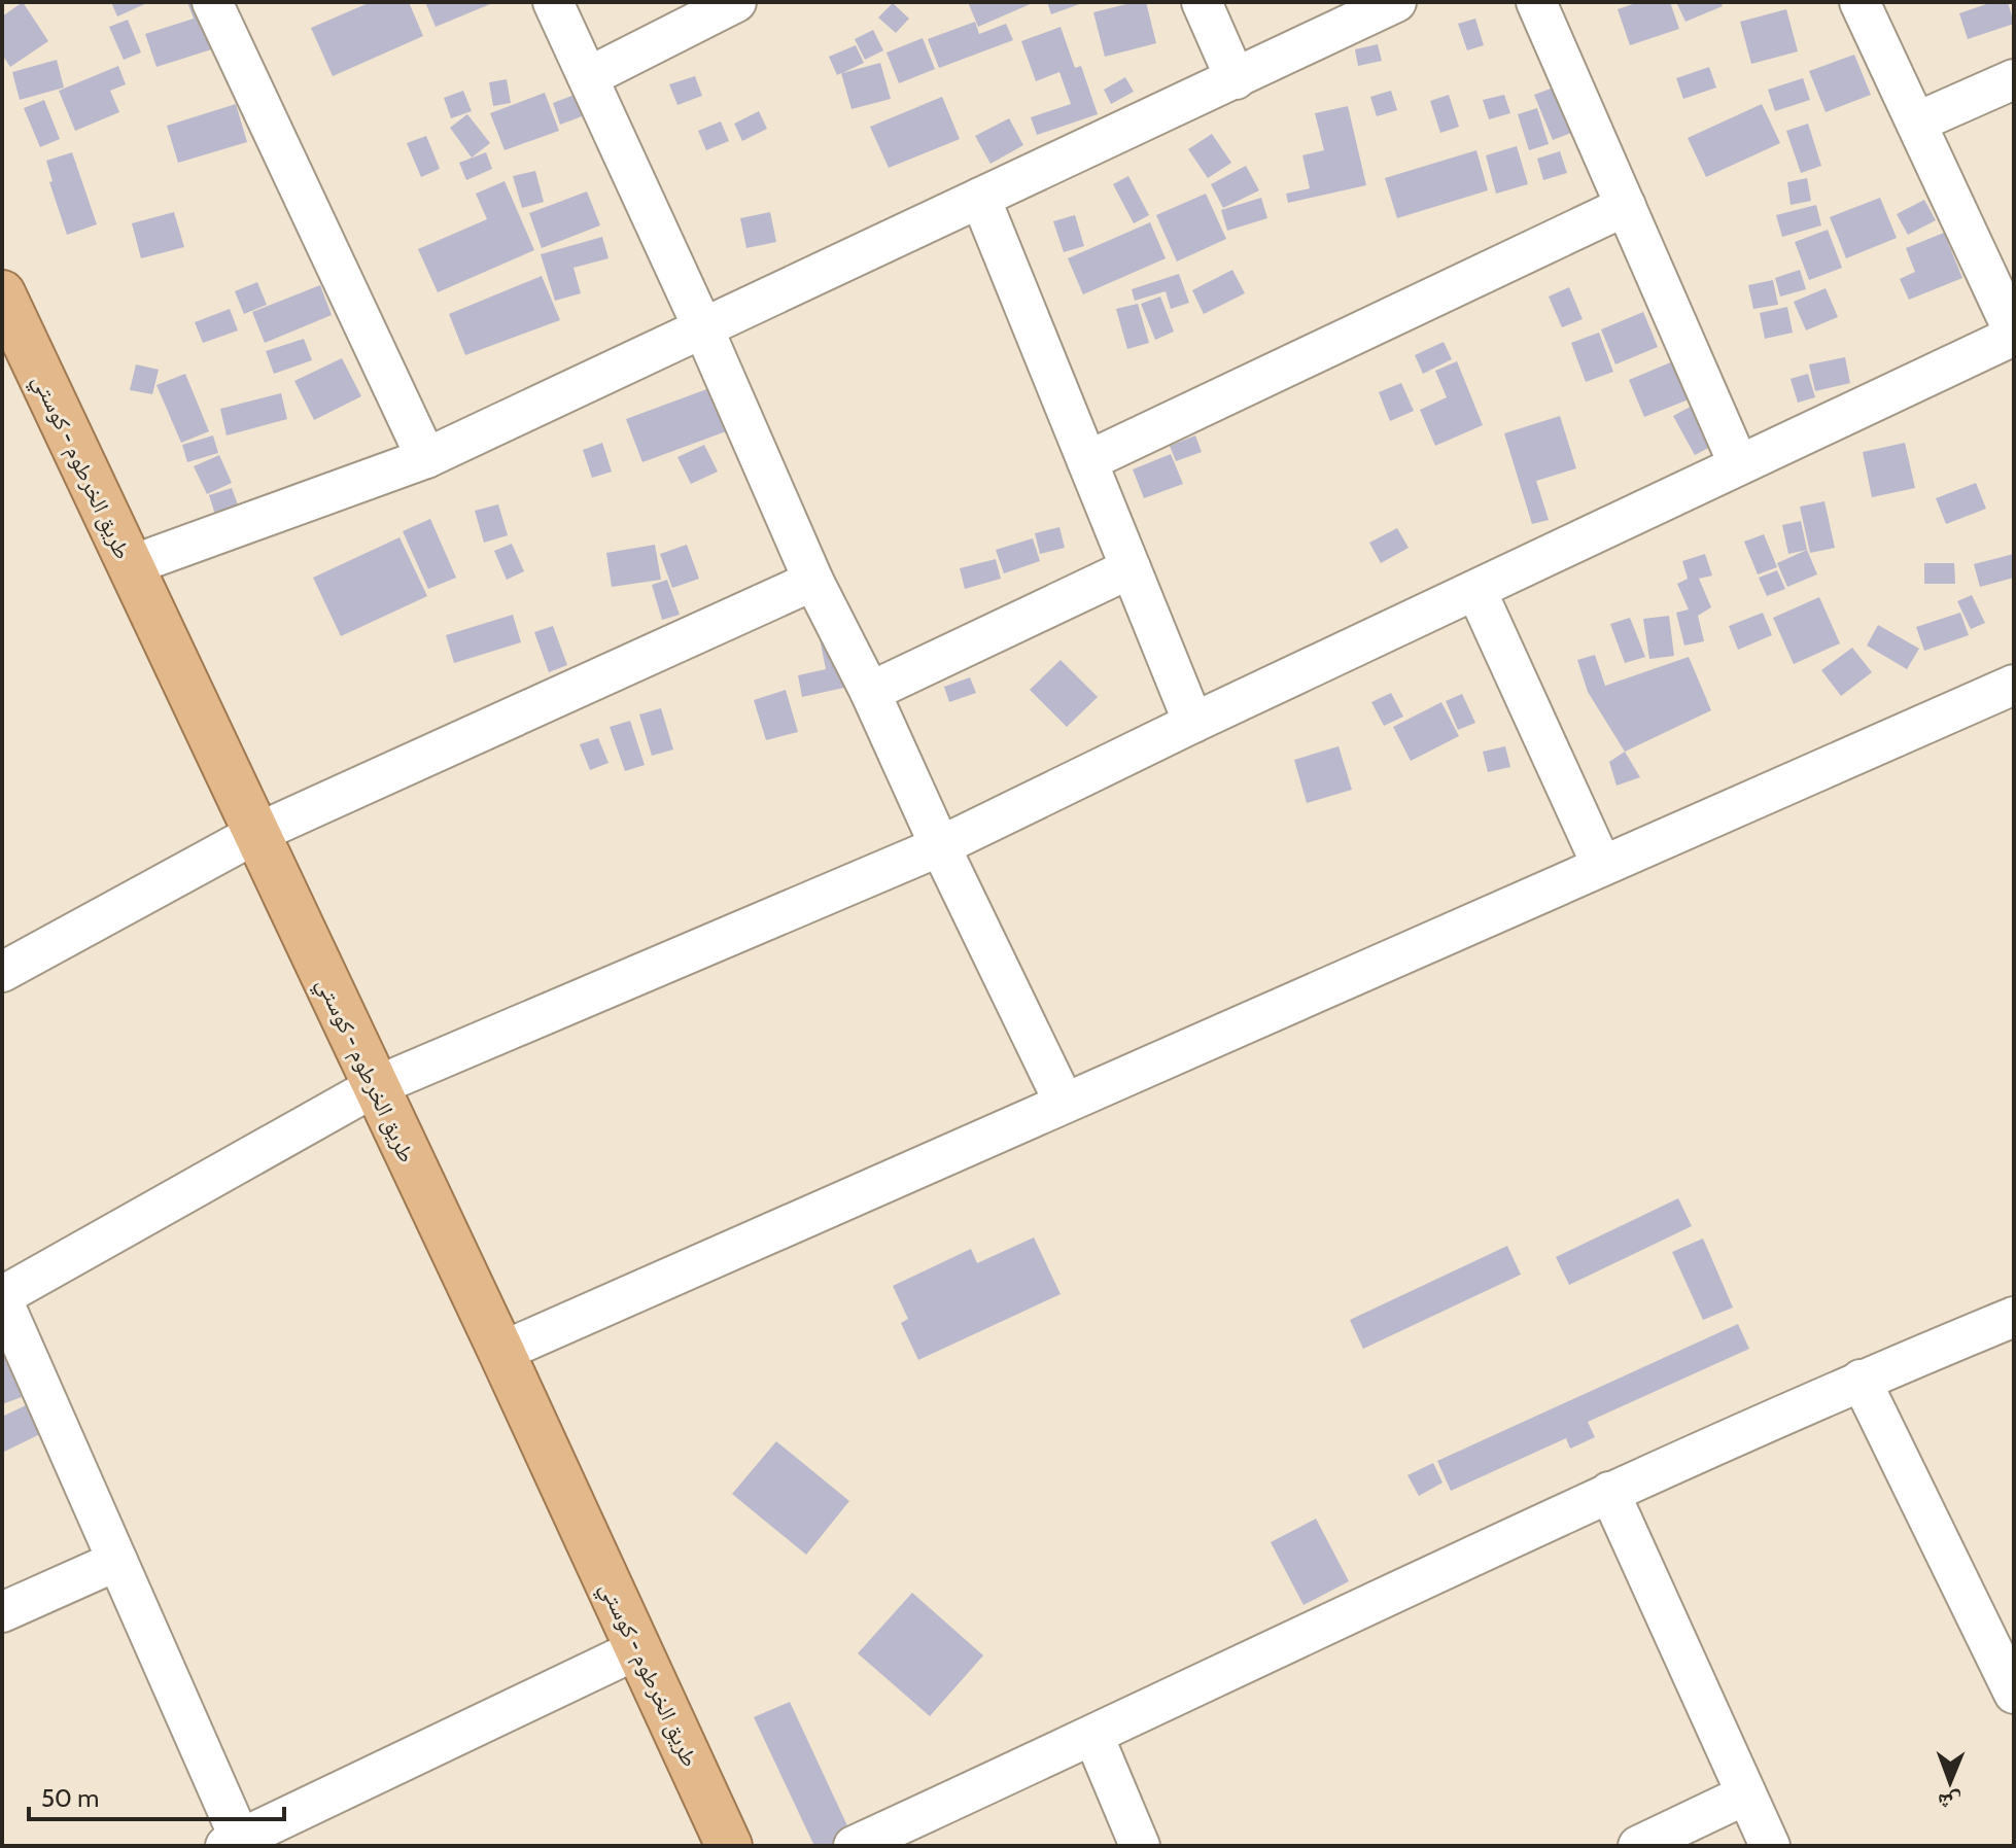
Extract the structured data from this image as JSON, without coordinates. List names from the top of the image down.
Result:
{
  "streets": {
    "highway": ["طريق الخرطوم - كوستي"]
  },
  "scale_bar": "50 m",
  "north": "bottom"
}
